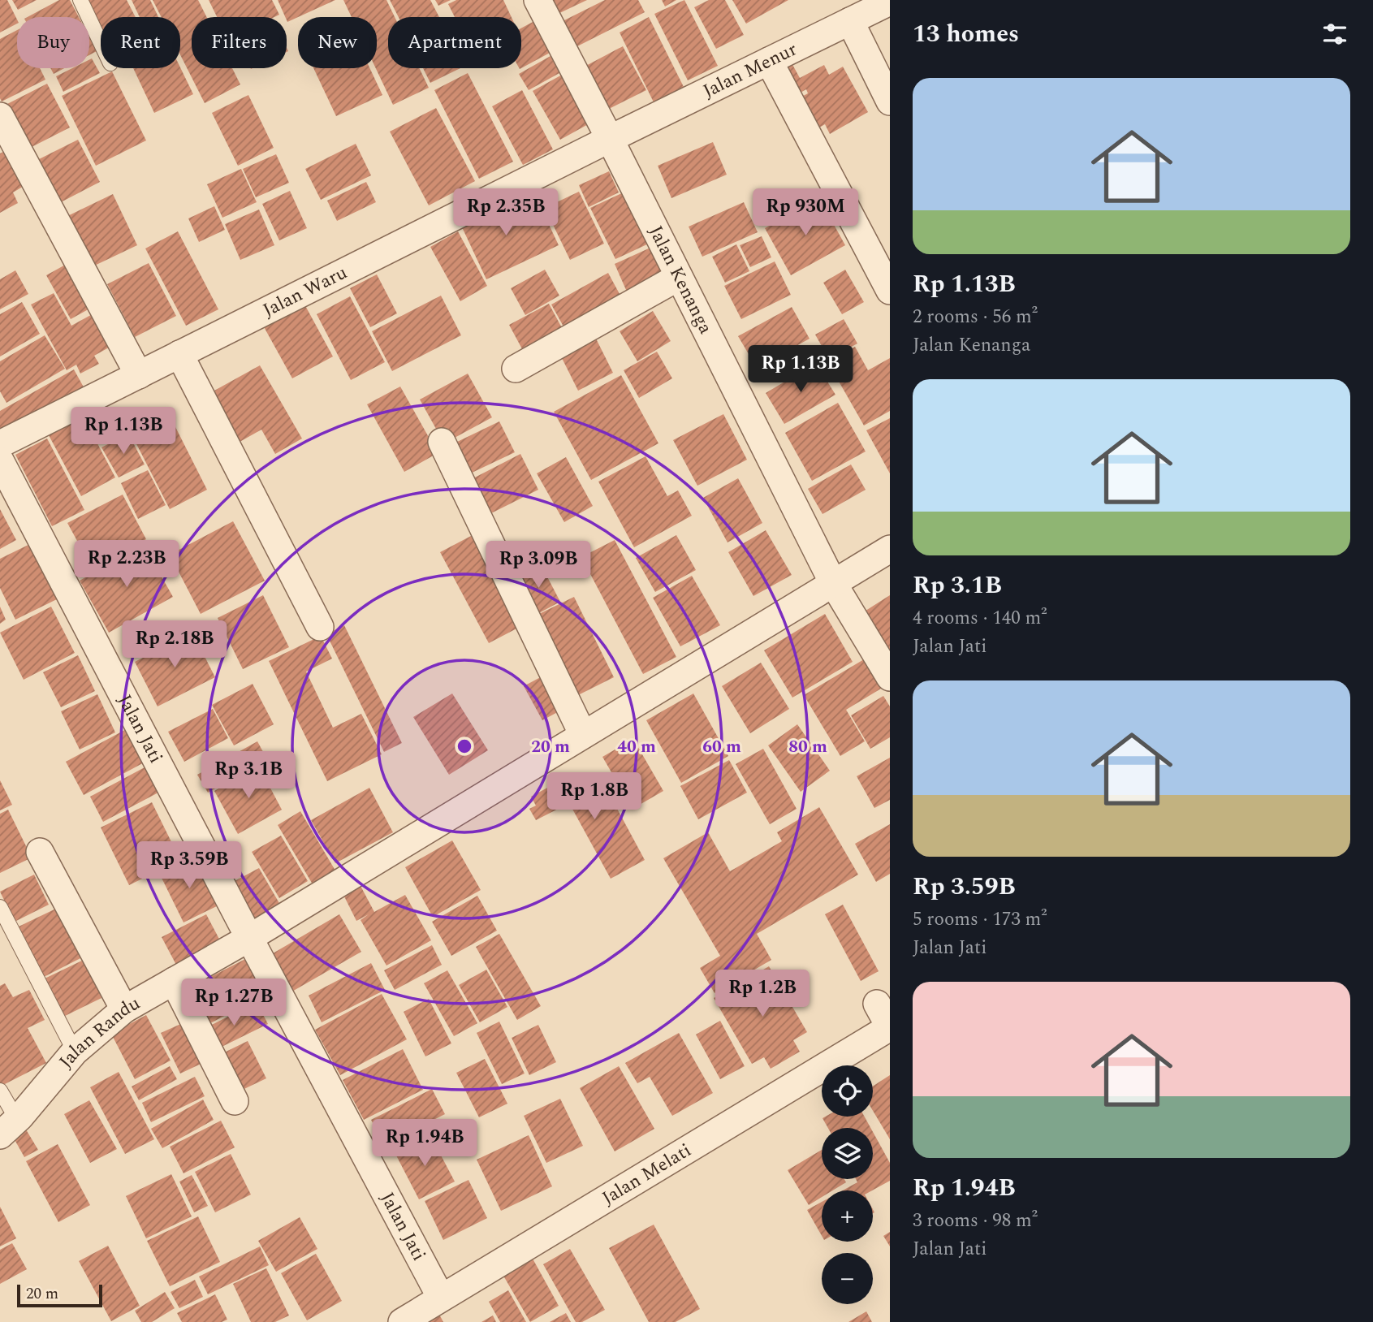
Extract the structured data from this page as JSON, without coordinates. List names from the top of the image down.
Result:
{
  "streets": {
    "street": [
      "Jalan Menur",
      "Jalan Kenanga",
      "Jalan Waru",
      "Jalan Jati",
      "Jalan Randu",
      "Jalan Melati"
    ]
  },
  "crossings": [
    ["Jalan Menur", "Jalan Kenanga"],
    ["Jalan Menur", "Jalan Waru"],
    ["Jalan Kenanga", "Jalan Waru"],
    ["Jalan Kenanga", "Jalan Randu"],
    ["Jalan Jati", "Jalan Randu"],
    ["Jalan Jati", "Jalan Melati"]
  ],
  "scale_bar": "20 m",
  "page": {
    "heading": "13 homes",
    "chip": [
      "Buy",
      "Rent",
      "Filters",
      "New",
      "Apartment"
    ],
    "list": [
      {
        "name": "Rp 1.13B",
        "note": "2 rooms · 56 m² · Jalan Kenanga"
      },
      {
        "name": "Rp 3.1B",
        "note": "4 rooms · 140 m² · Jalan Jati"
      },
      {
        "name": "Rp 3.59B",
        "note": "5 rooms · 173 m² · Jalan Jati"
      },
      {
        "name": "Rp 1.94B",
        "note": "3 rooms · 98 m² · Jalan Jati"
      }
    ],
    "price": [
      "Rp 2.35B",
      "Rp 930M",
      "Rp 1.13B",
      "Rp 1.13B",
      "Rp 2.23B",
      "Rp 3.09B",
      "Rp 2.18B",
      "Rp 3.1B",
      "Rp 1.8B",
      "Rp 3.59B",
      "Rp 1.2B",
      "Rp 1.27B",
      "Rp 1.94B"
    ],
    "map_buttons": ["+", "−"],
    "scale": "20 m"
  },
  "rings": [
    "20 m",
    "40 m",
    "60 m",
    "80 m"
  ]
}
